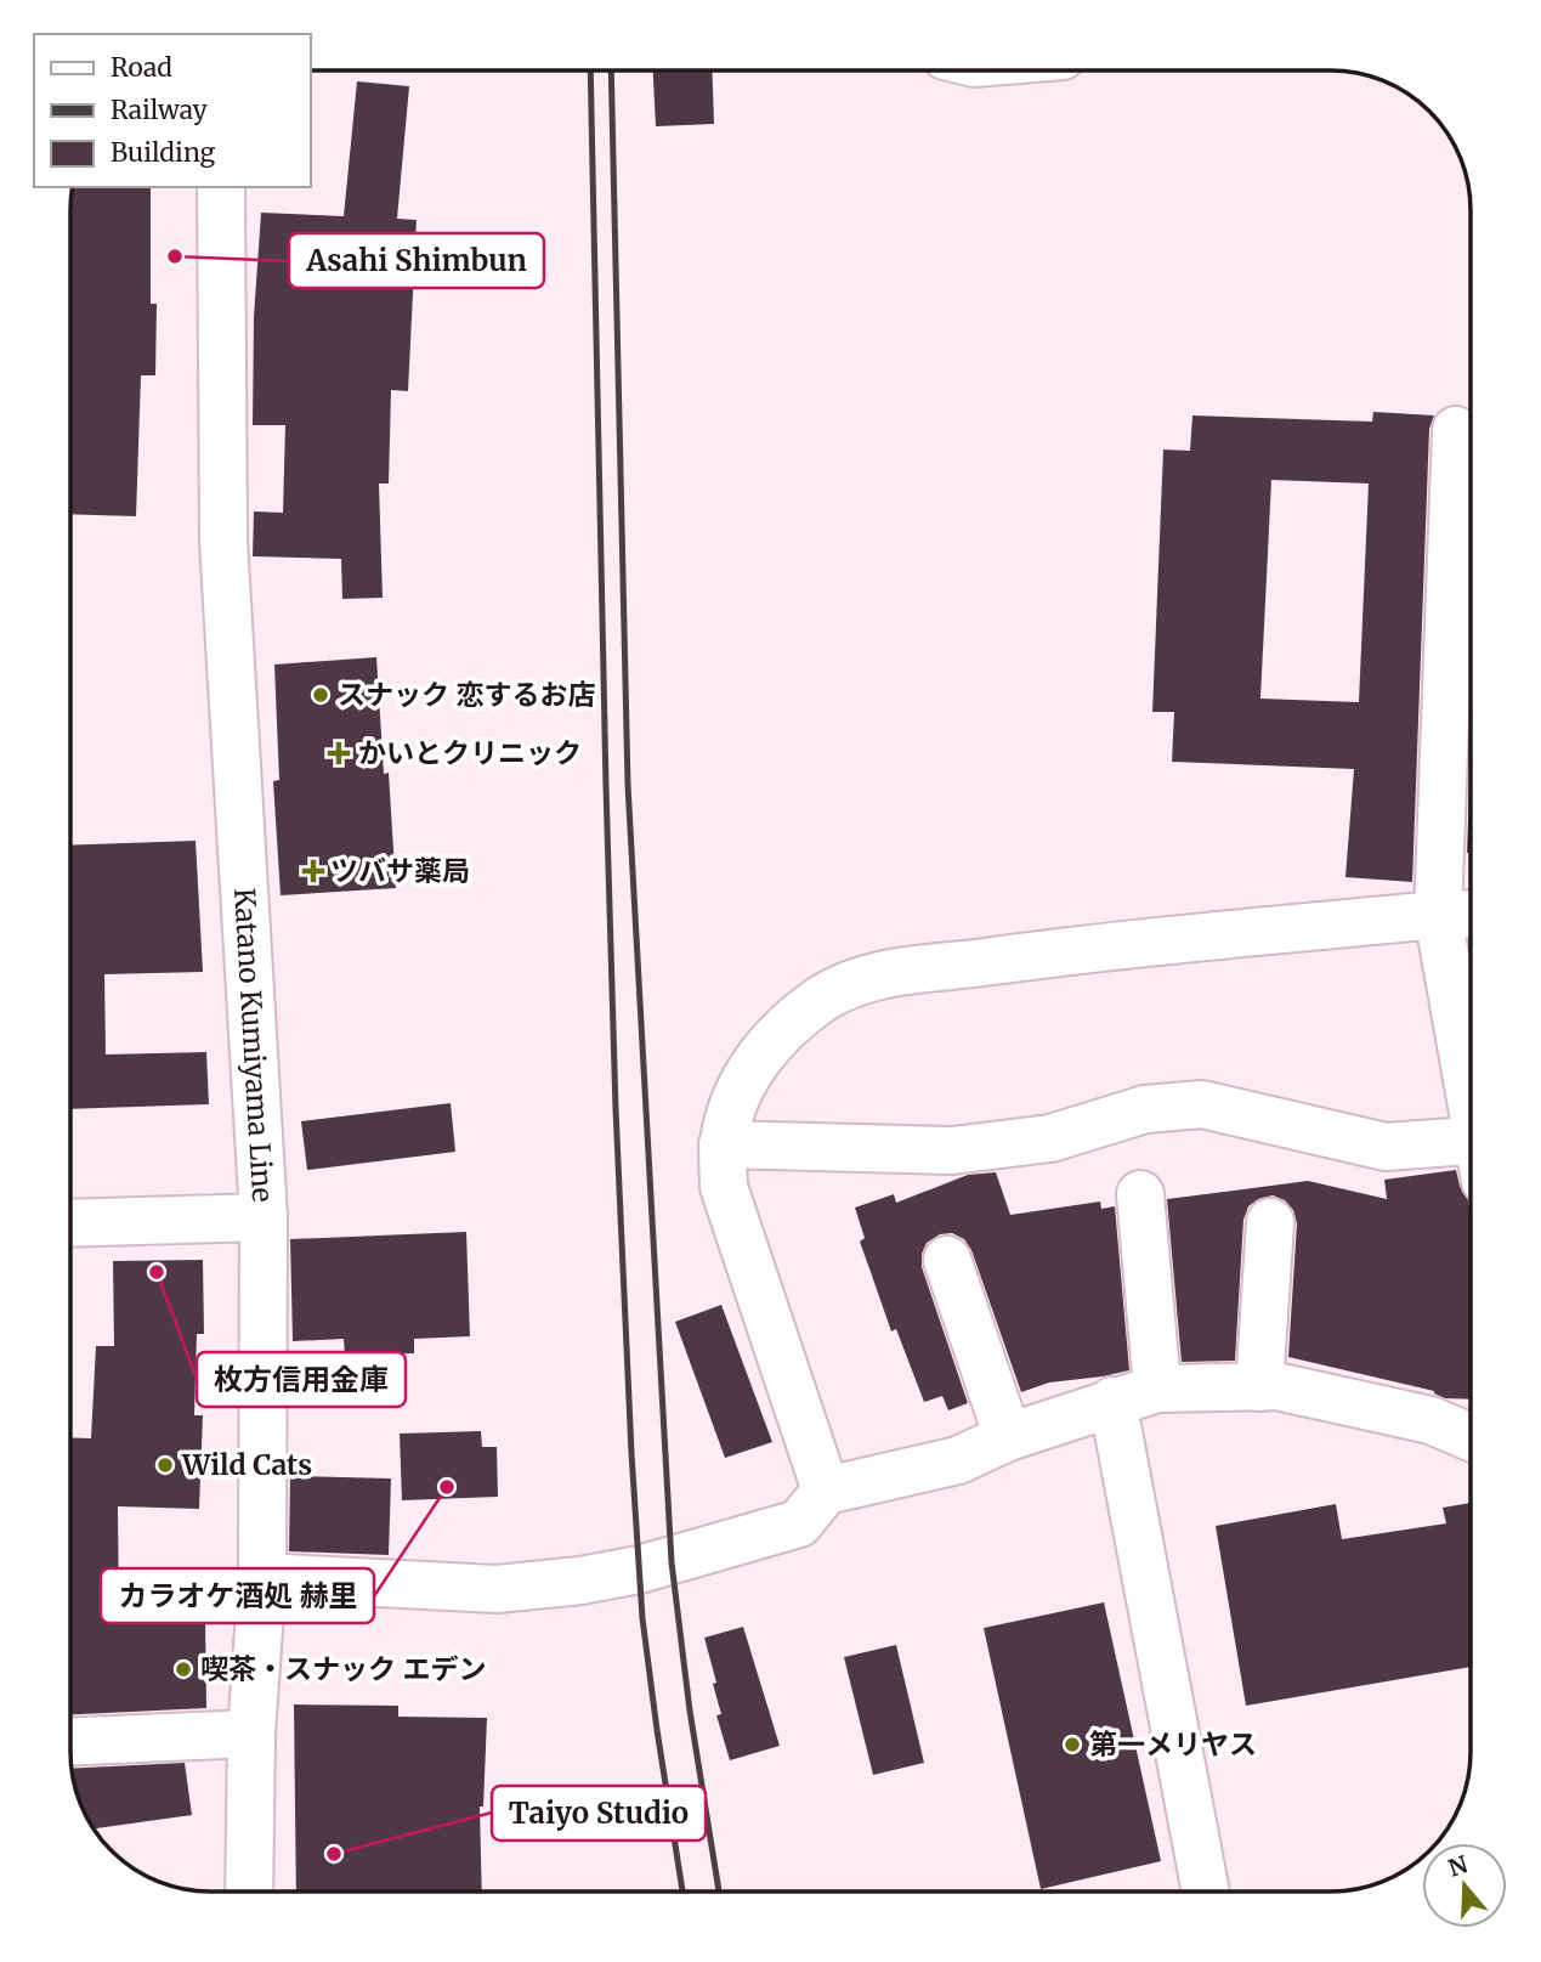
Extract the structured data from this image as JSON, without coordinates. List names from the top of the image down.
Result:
{
  "streets": {
    "street": ["Katano Kumiyama Line"]
  },
  "places": {
    "other": [
      "Asahi Shimbun",
      "スナック 恋するお店",
      "枚方信用金庫",
      "Wild Cats",
      "カラオケ酒処 赫里",
      "喫茶・スナック エデン",
      "第一メリヤス",
      "Taiyo Studio"
    ],
    "health": ["かいとクリニック", "ツバサ薬局"]
  },
  "legend": ["Road", "Railway", "Building"],
  "north": "top"
}
